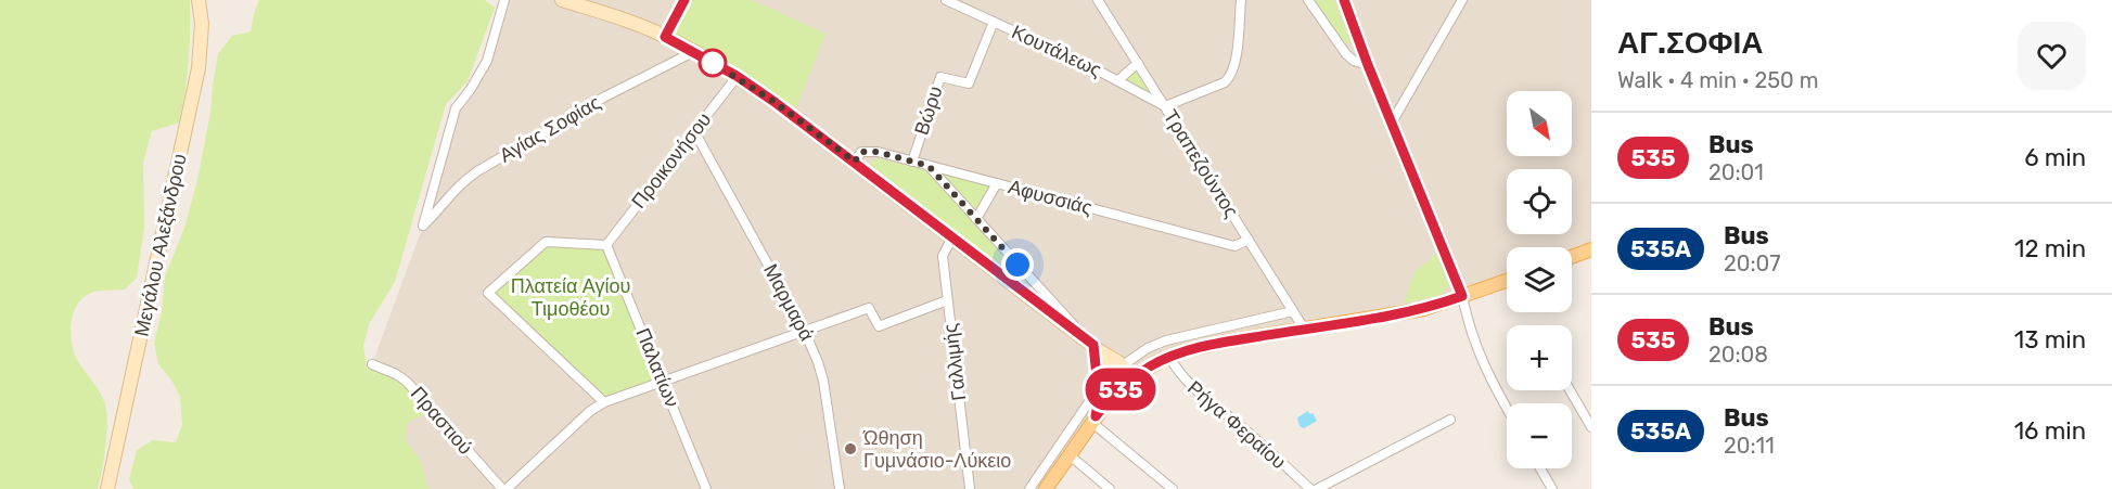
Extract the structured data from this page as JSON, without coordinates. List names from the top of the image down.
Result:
{
  "streets": {
    "street": [
      "Κουτάλεως",
      "Βώρυ",
      "Αγίας Σοφίας",
      "Προικονήσου",
      "Τραπεζούντος",
      "Αφυσσιάς",
      "Μεγάλου Αλεξάνδρου",
      "Μαρμαρά",
      "Γαλλιμής",
      "Παλατίων",
      "Πραστιού",
      "Ρήγα Φεραίου"
    ]
  },
  "crossings": [
    ["Κουτάλεως", "Βώρυ"],
    ["Κουτάλεως", "Τραπεζούντος"],
    ["Βώρυ", "Αφυσσιάς"],
    ["Προικονήσου", "Μαρμαρά"],
    ["Προικονήσου", "Παλατίων"],
    ["Τραπεζούντος", "Αφυσσιάς"]
  ],
  "parks": ["Πλατεία Αγίου Τιμοθέου"],
  "places": ["Ώθηση Γυμνάσιο-Λύκειο"],
  "lines": ["bus line 535"],
  "north": "bottom right",
  "page": {
    "on_map": "535",
    "heading": ["ΑΓ.ΣΟΦΙΑ", "Walk · 4 min · 250 m"],
    "map_buttons": ["+", "−"],
    "list": [
      {
        "mark": "535",
        "name": "Bus",
        "note": "20:01",
        "value": "6 min"
      },
      {
        "mark": "535A",
        "name": "Bus",
        "note": "20:07",
        "value": "12 min"
      },
      {
        "mark": "535",
        "name": "Bus",
        "note": "20:08",
        "value": "13 min"
      },
      {
        "mark": "535A",
        "name": "Bus",
        "note": "20:11",
        "value": "16 min"
      }
    ]
  }
}
